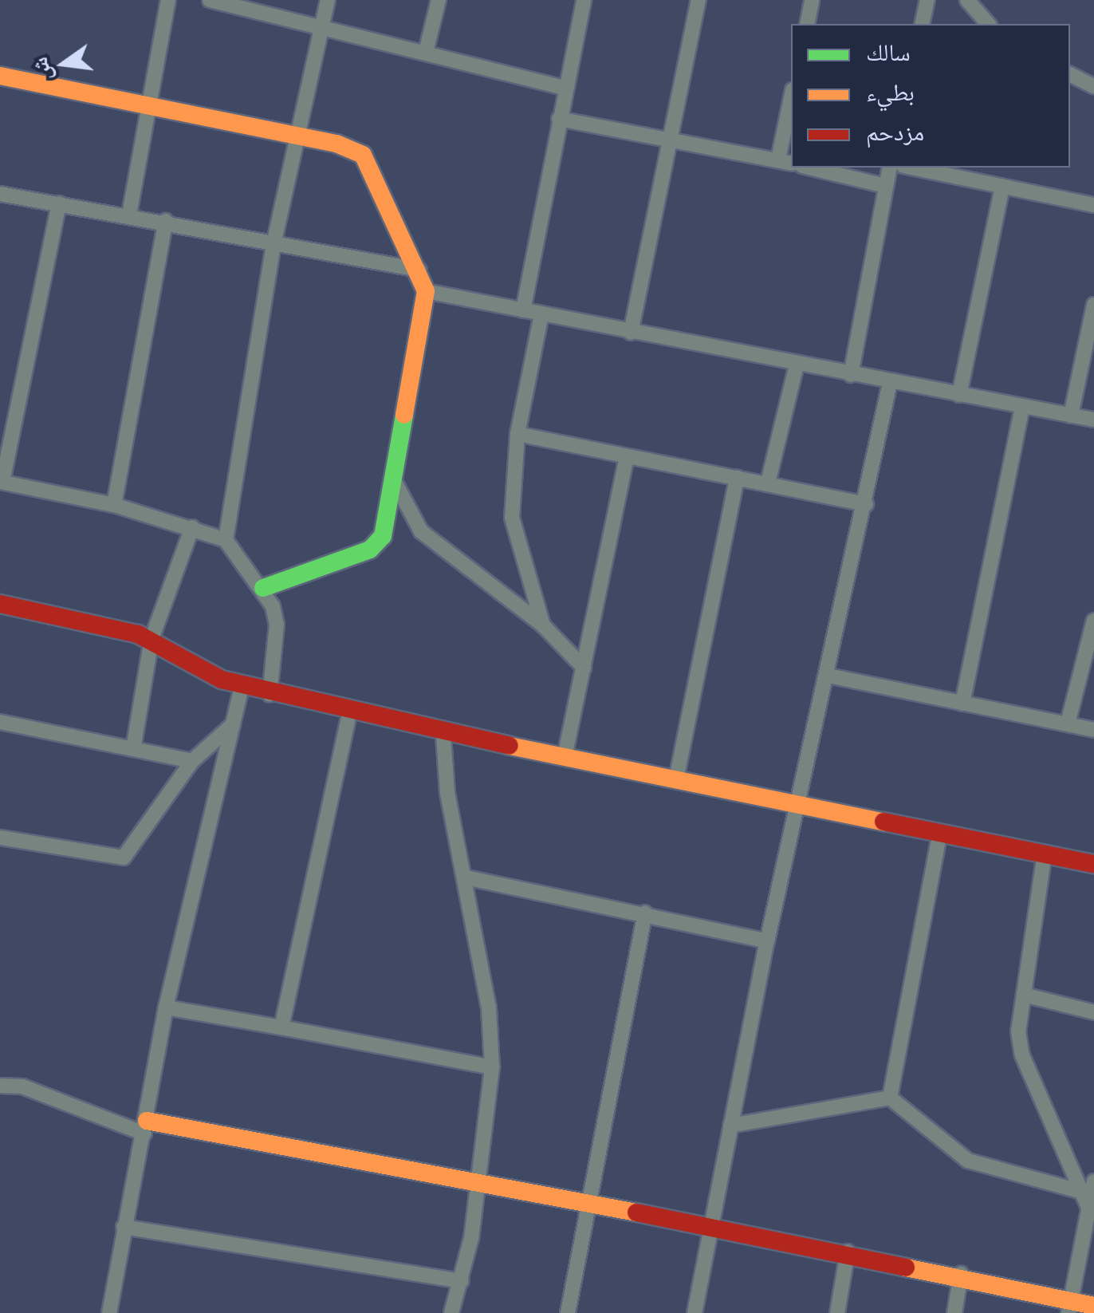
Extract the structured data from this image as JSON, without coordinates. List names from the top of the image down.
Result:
{
  "legend": ["سالك", "بطيء", "مزدحم"],
  "north": "left"
}
